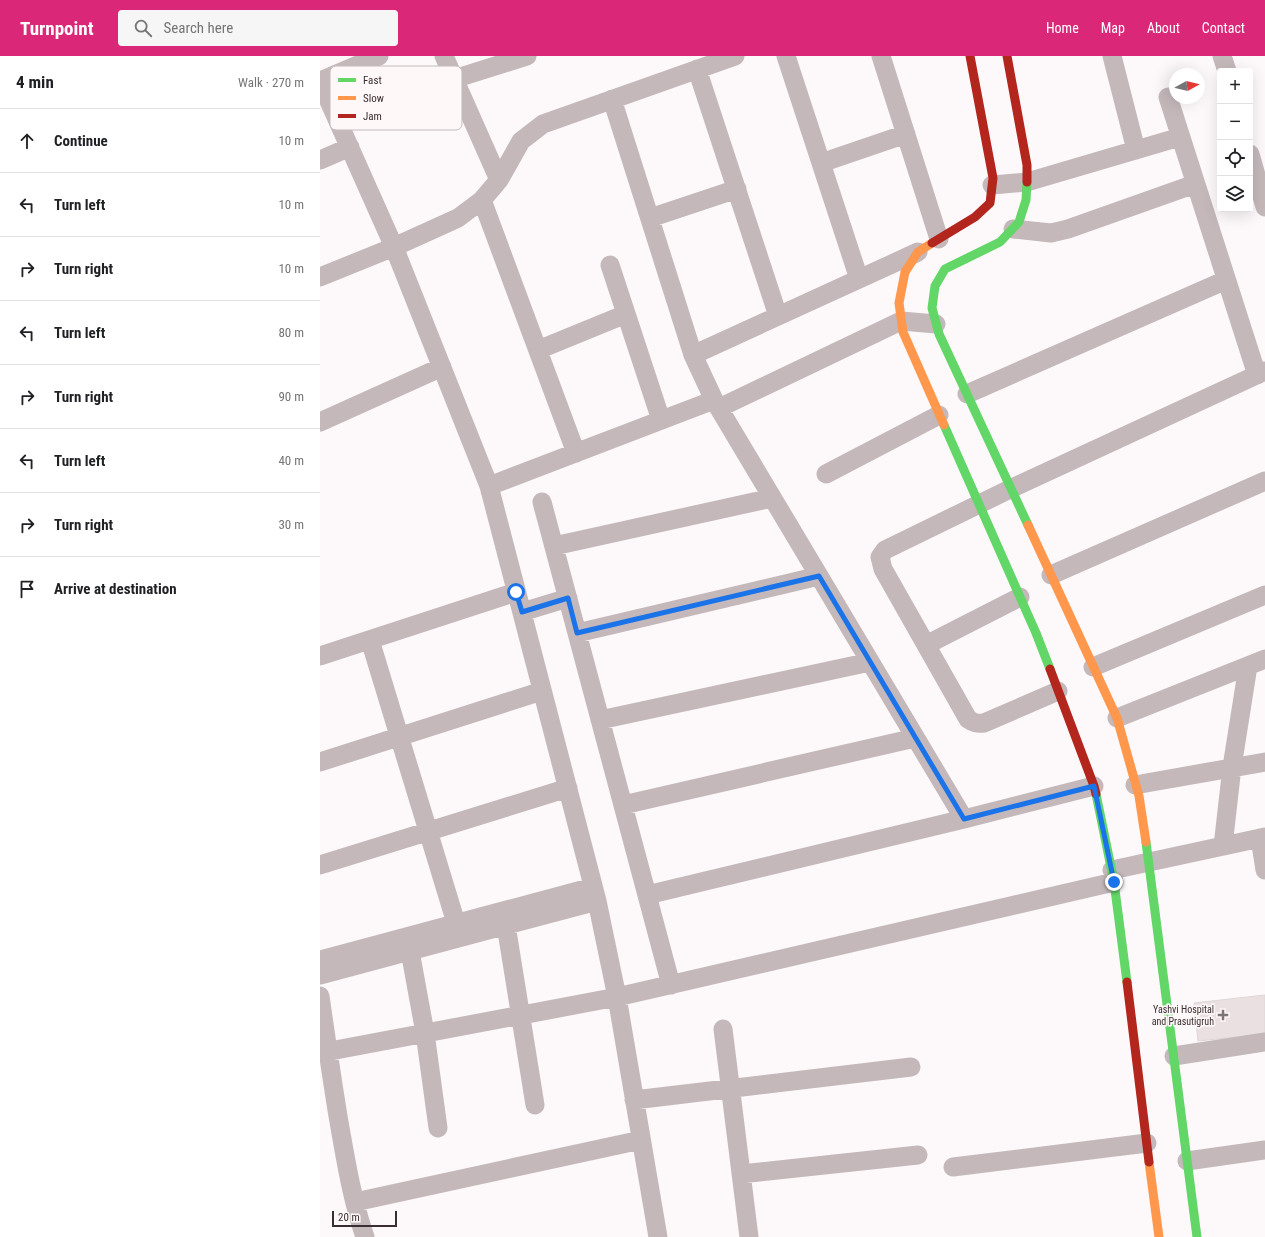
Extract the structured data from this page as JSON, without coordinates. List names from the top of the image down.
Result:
{
  "places": {
    "health": ["Yashvi Hospital and Prasutigruh"]
  },
  "legend": ["Fast", "Slow", "Jam"],
  "scale_bar": "20 m",
  "north": "right",
  "page": {
    "header": "Turnpoint",
    "search": "Search here",
    "nav": [
      "Home",
      "Map",
      "About",
      "Contact"
    ],
    "heading": ["4 min", "Walk · 270 m"],
    "map_buttons": ["+", "−"],
    "list": [
      ["Continue", "10 m"],
      ["Turn left", "10 m"],
      ["Turn right", "10 m"],
      ["Turn left", "80 m"],
      ["Turn right", "90 m"],
      ["Turn left", "40 m"],
      ["Turn right", "30 m"],
      "Arrive at destination"
    ],
    "scale": "20 m"
  }
}
